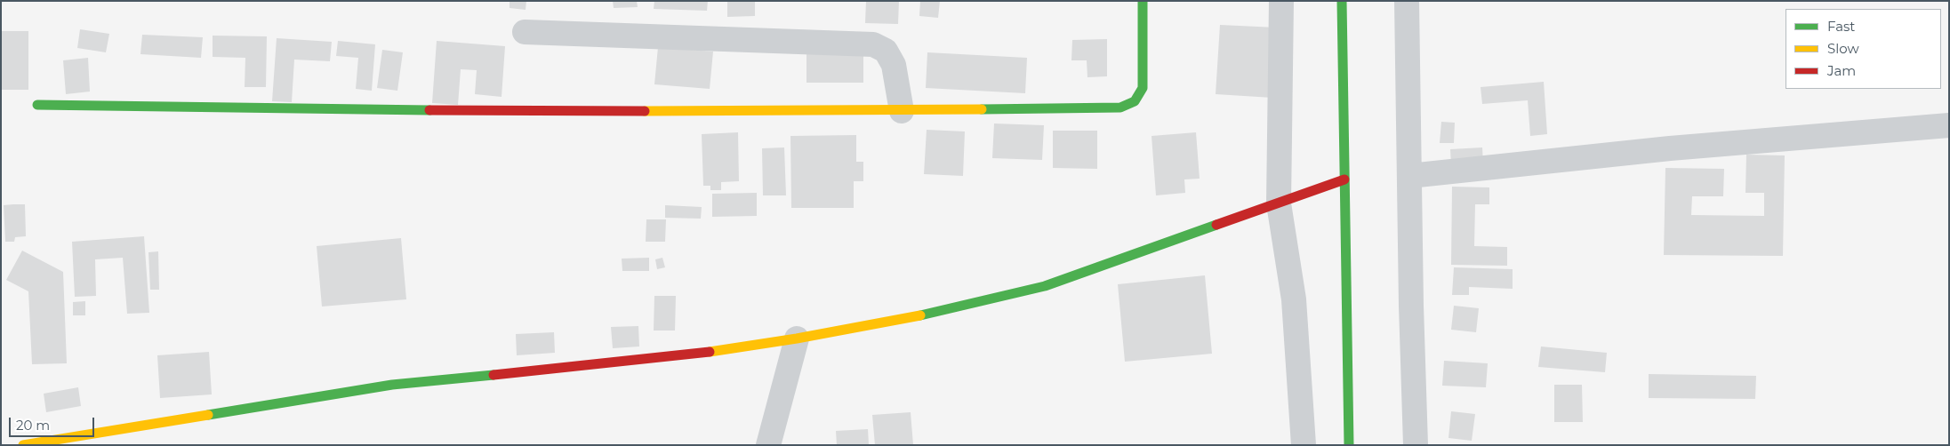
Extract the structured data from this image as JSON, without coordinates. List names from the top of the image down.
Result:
{
  "legend": ["Fast", "Slow", "Jam"],
  "scale_bar": "20 m"
}
